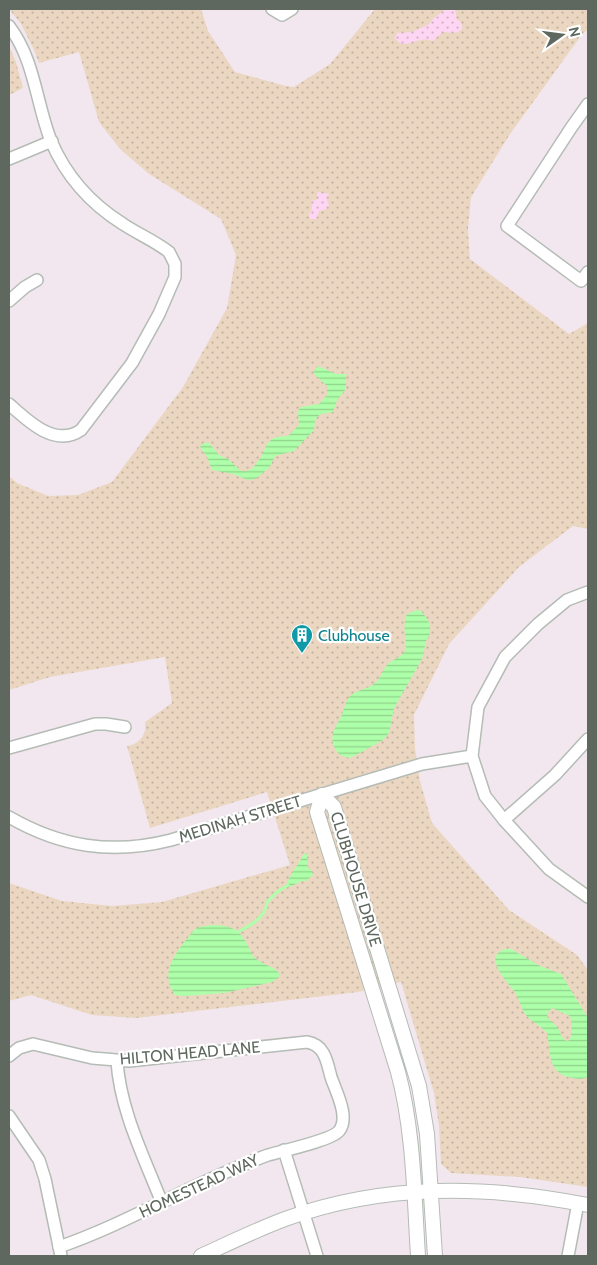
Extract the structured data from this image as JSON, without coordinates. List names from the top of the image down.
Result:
{
  "streets": {
    "street": [
      "MEDINAH STREET",
      "CLUBHOUSE DRIVE",
      "HILTON HEAD LANE",
      "HOMESTEAD WAY"
    ]
  },
  "crossings": [
    ["MEDINAH STREET", "CLUBHOUSE DRIVE"],
    ["HILTON HEAD LANE", "HOMESTEAD WAY"]
  ],
  "places": {
    "building": ["Clubhouse"]
  },
  "north": "right"
}
